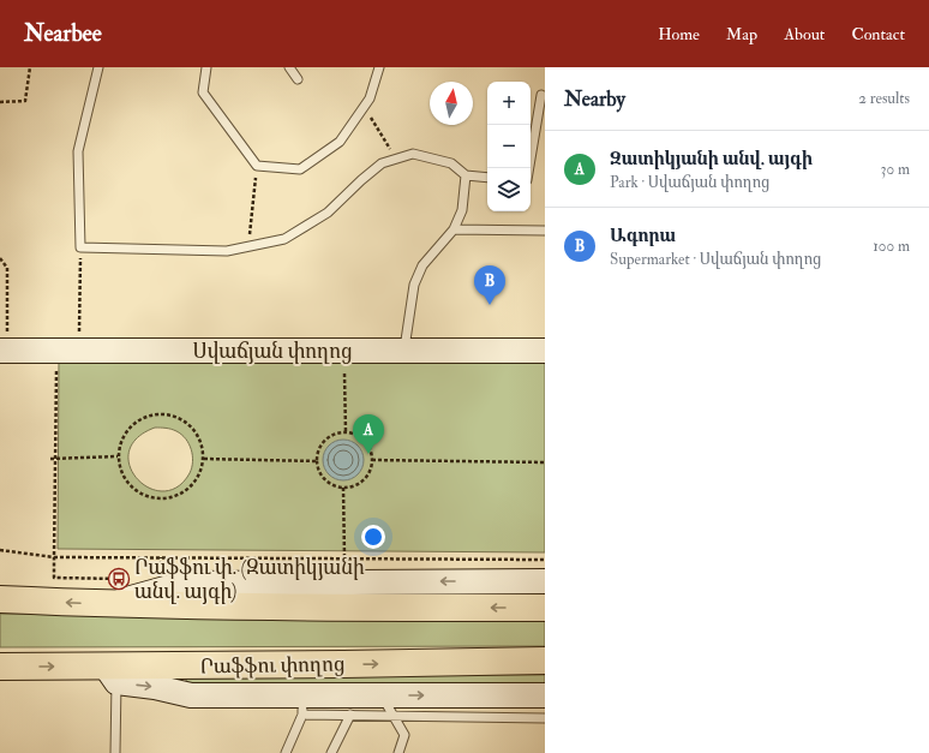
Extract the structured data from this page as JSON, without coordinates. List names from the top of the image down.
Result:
{
  "streets": {
    "main road": ["Սվաճյան փողոց", "Րաֆֆու փողոց"]
  },
  "places": {
    "bus stop": ["Րաֆֆու փ. (Զատիկյանի անվ. այգի)"]
  },
  "north": "top",
  "page": {
    "header": "Nearbee",
    "nav": [
      "Home",
      "Map",
      "About",
      "Contact"
    ],
    "heading": ["Nearby", "2 results"],
    "map_buttons": ["+", "−"],
    "list": [
      {
        "mark": "A",
        "name": "Զատիկյանի անվ. այգի",
        "note": "Park · Սվաճյան փողոց",
        "value": "30 m"
      },
      {
        "mark": "B",
        "name": "Ագորա",
        "note": "Supermarket · Սվաճյան փողոց",
        "value": "100 m"
      }
    ],
    "pins": ["B", "A"]
  }
}
